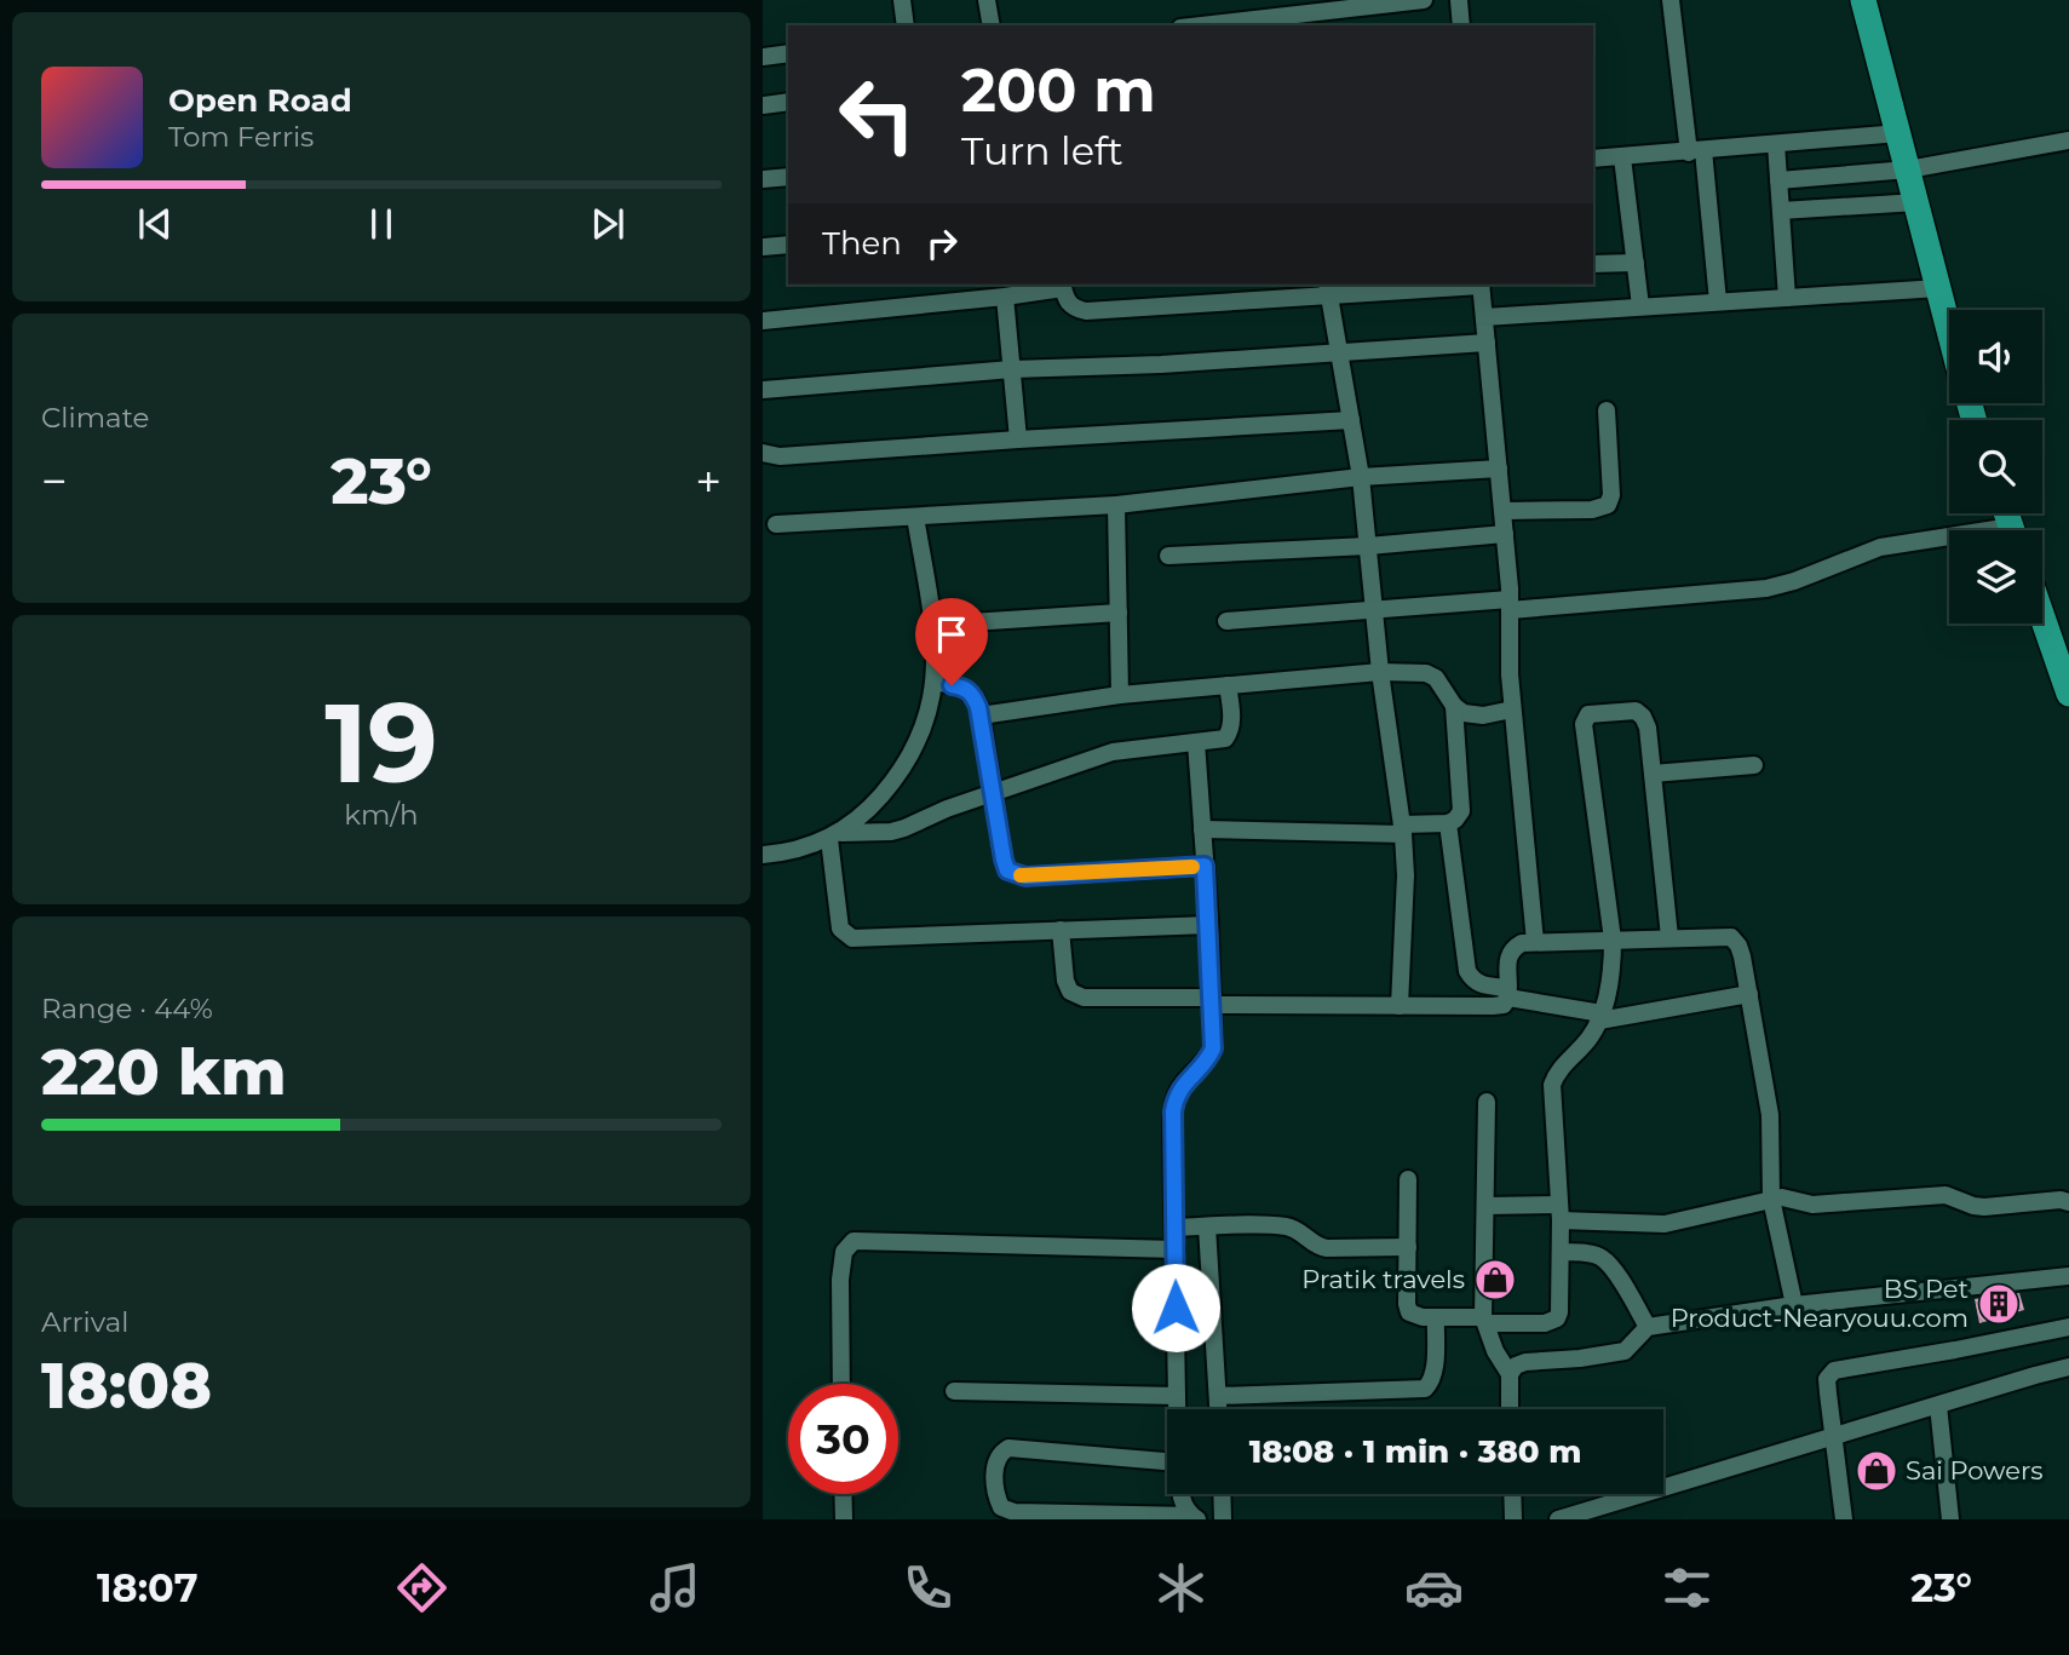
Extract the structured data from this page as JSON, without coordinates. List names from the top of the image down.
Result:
{
  "places": {
    "shop": ["Pratik travels", "Sai Powers"],
    "building": ["BS Pet Product-Nearyouu.com"]
  },
  "page": {
    "turn": ["200 m", "Turn left"],
    "song": ["Open Road", "Tom Ferris"],
    "then": "Then",
    "tile": [
      "Climate",
      ["19", "km/h"],
      ["Range · 44%", "220 km"],
      ["Arrival", "18:08"]
    ],
    "heat": ["−", "23°", "+"],
    "limit": "30",
    "trip": "18:08 · 1 min · 380 m",
    "tabs": ["18:07", "23°"]
  }
}
